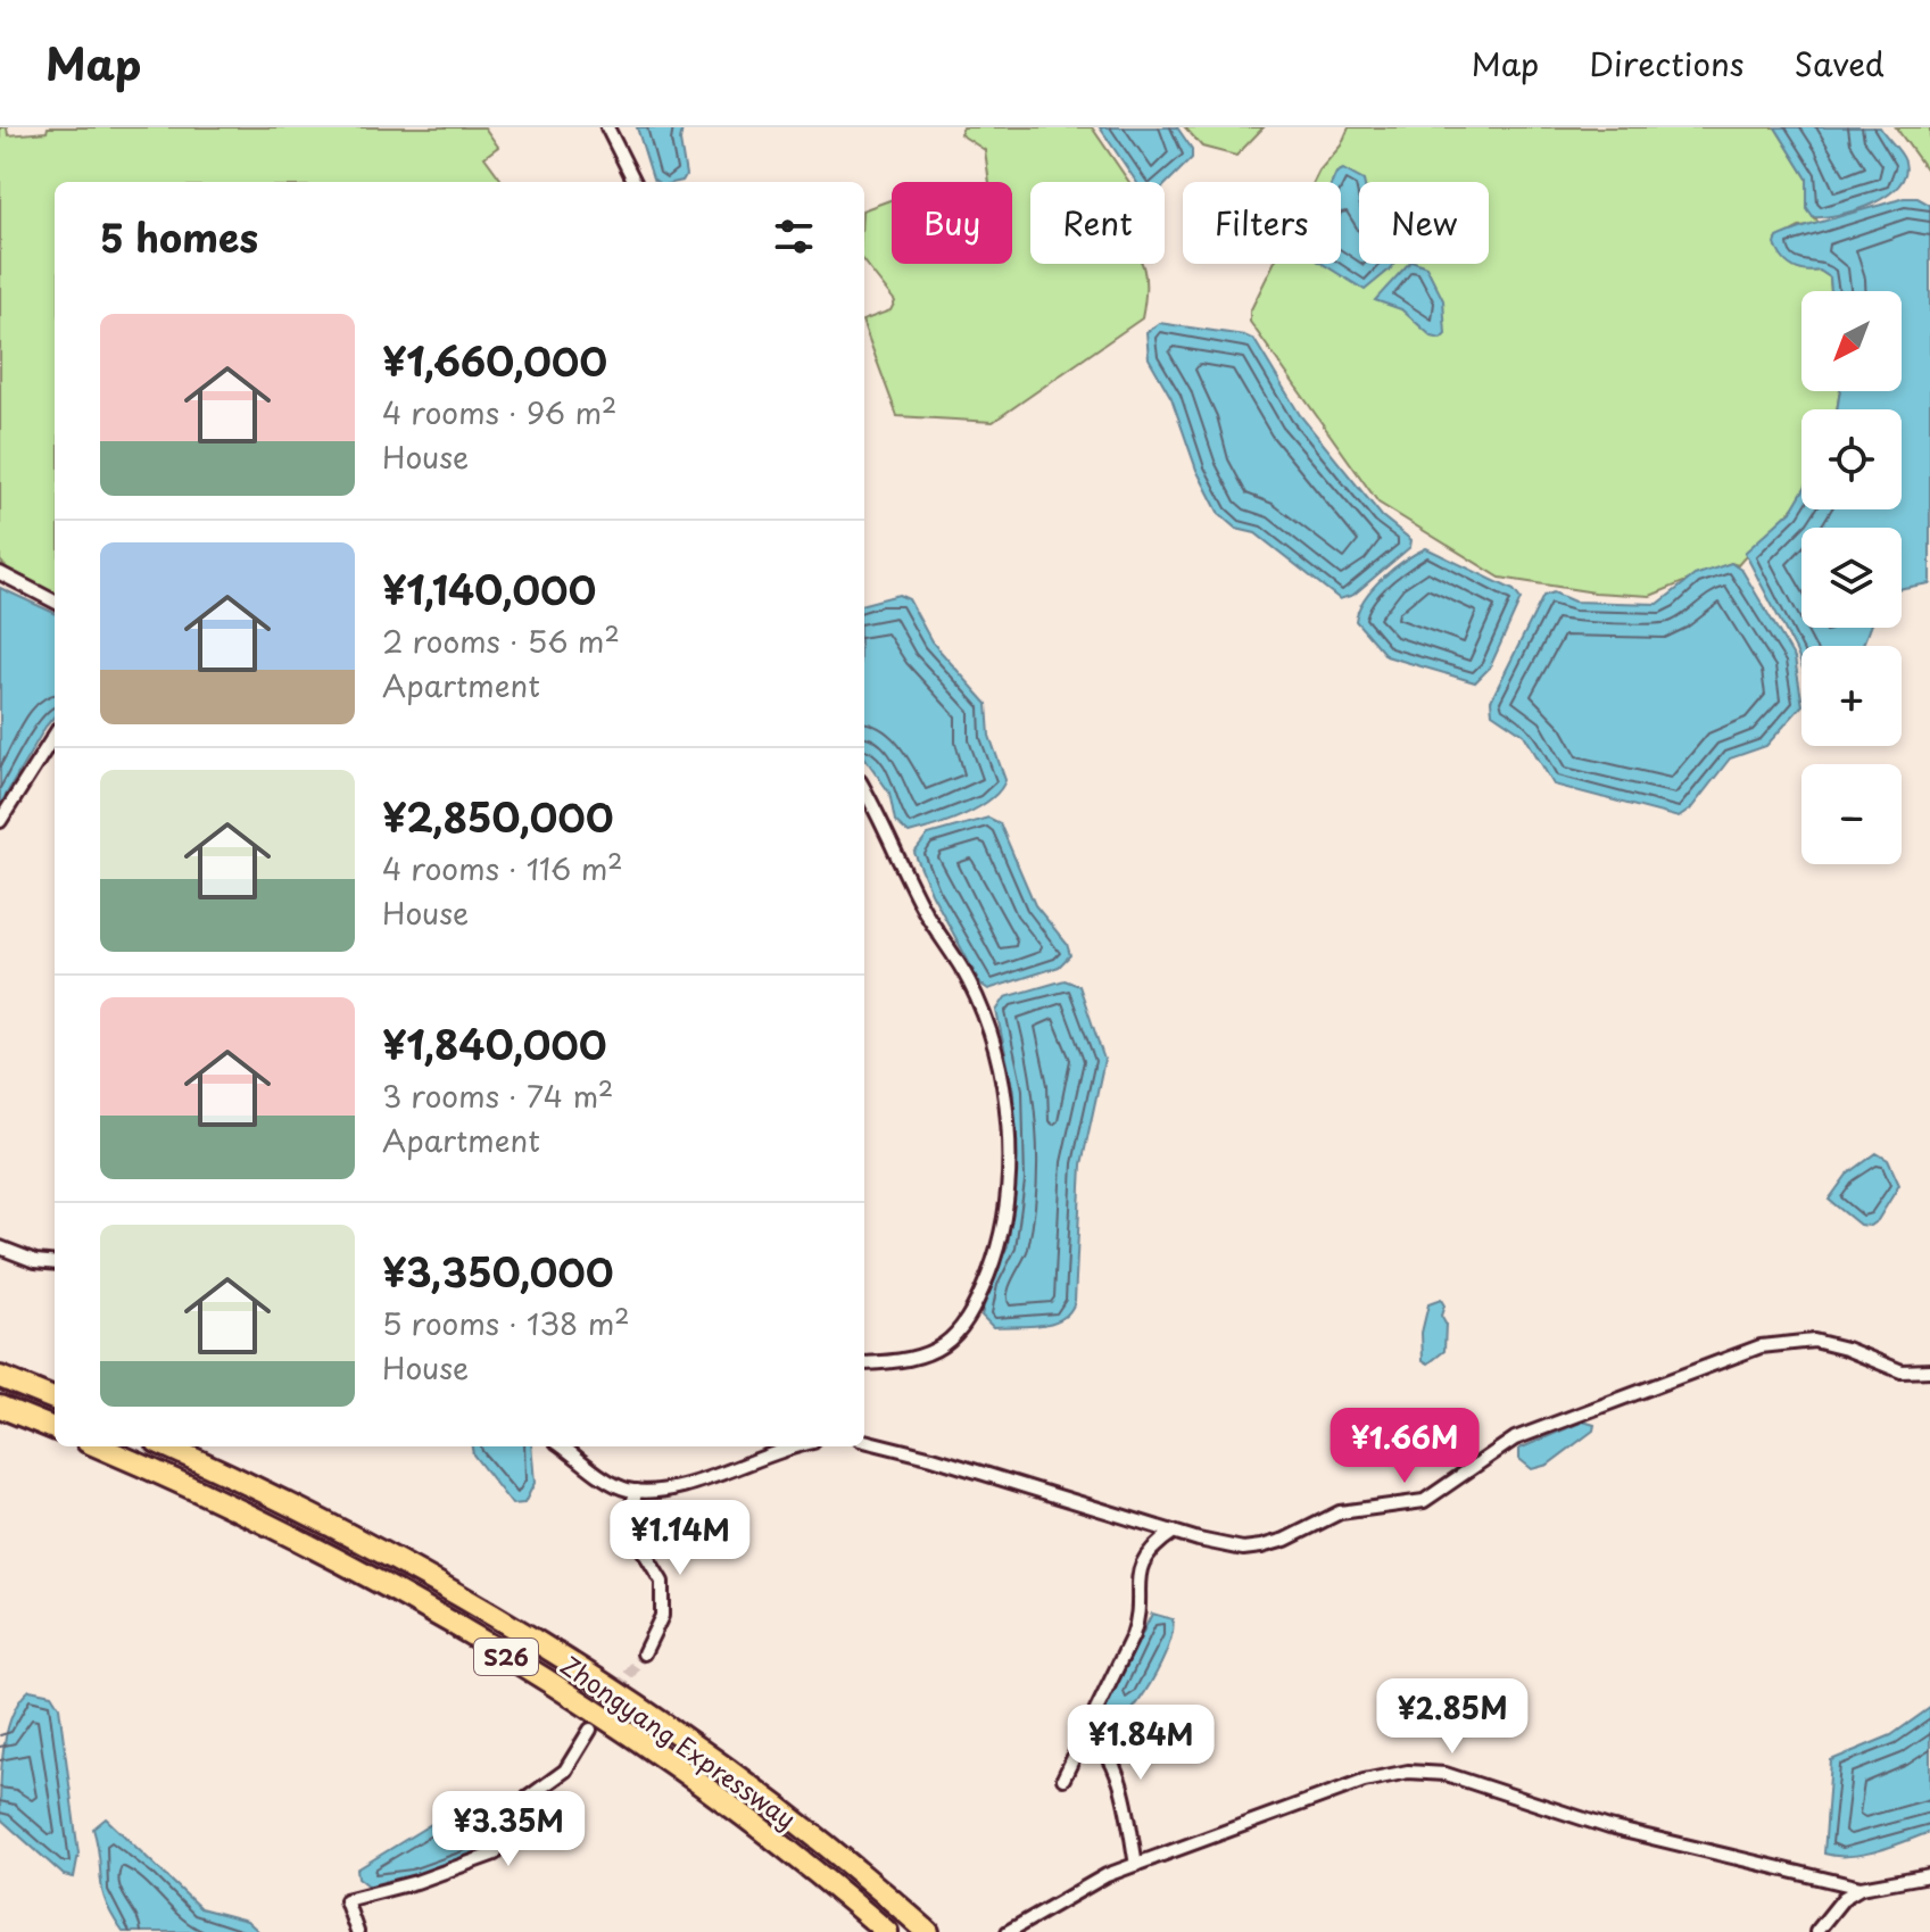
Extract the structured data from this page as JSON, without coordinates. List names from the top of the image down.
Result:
{
  "streets": {
    "highway": ["S26", "Zhongyang Expressway"]
  },
  "north": "bottom left",
  "page": {
    "header": "Map",
    "nav": ["Map", "Directions", "Saved"],
    "chip": [
      "Buy",
      "Rent",
      "Filters",
      "New"
    ],
    "heading": "5 homes",
    "map_buttons": ["+", "−"],
    "list": [
      {
        "name": "¥1,660,000",
        "note": "4 rooms · 96 m² · House"
      },
      {
        "name": "¥1,140,000",
        "note": "2 rooms · 56 m² · Apartment"
      },
      {
        "name": "¥2,850,000",
        "note": "4 rooms · 116 m² · House"
      },
      {
        "name": "¥1,840,000",
        "note": "3 rooms · 74 m² · Apartment"
      },
      {
        "name": "¥3,350,000",
        "note": "5 rooms · 138 m² · House"
      }
    ],
    "price": [
      "¥1.66M",
      "¥1.14M",
      "¥2.85M",
      "¥1.84M",
      "¥3.35M"
    ]
  }
}
